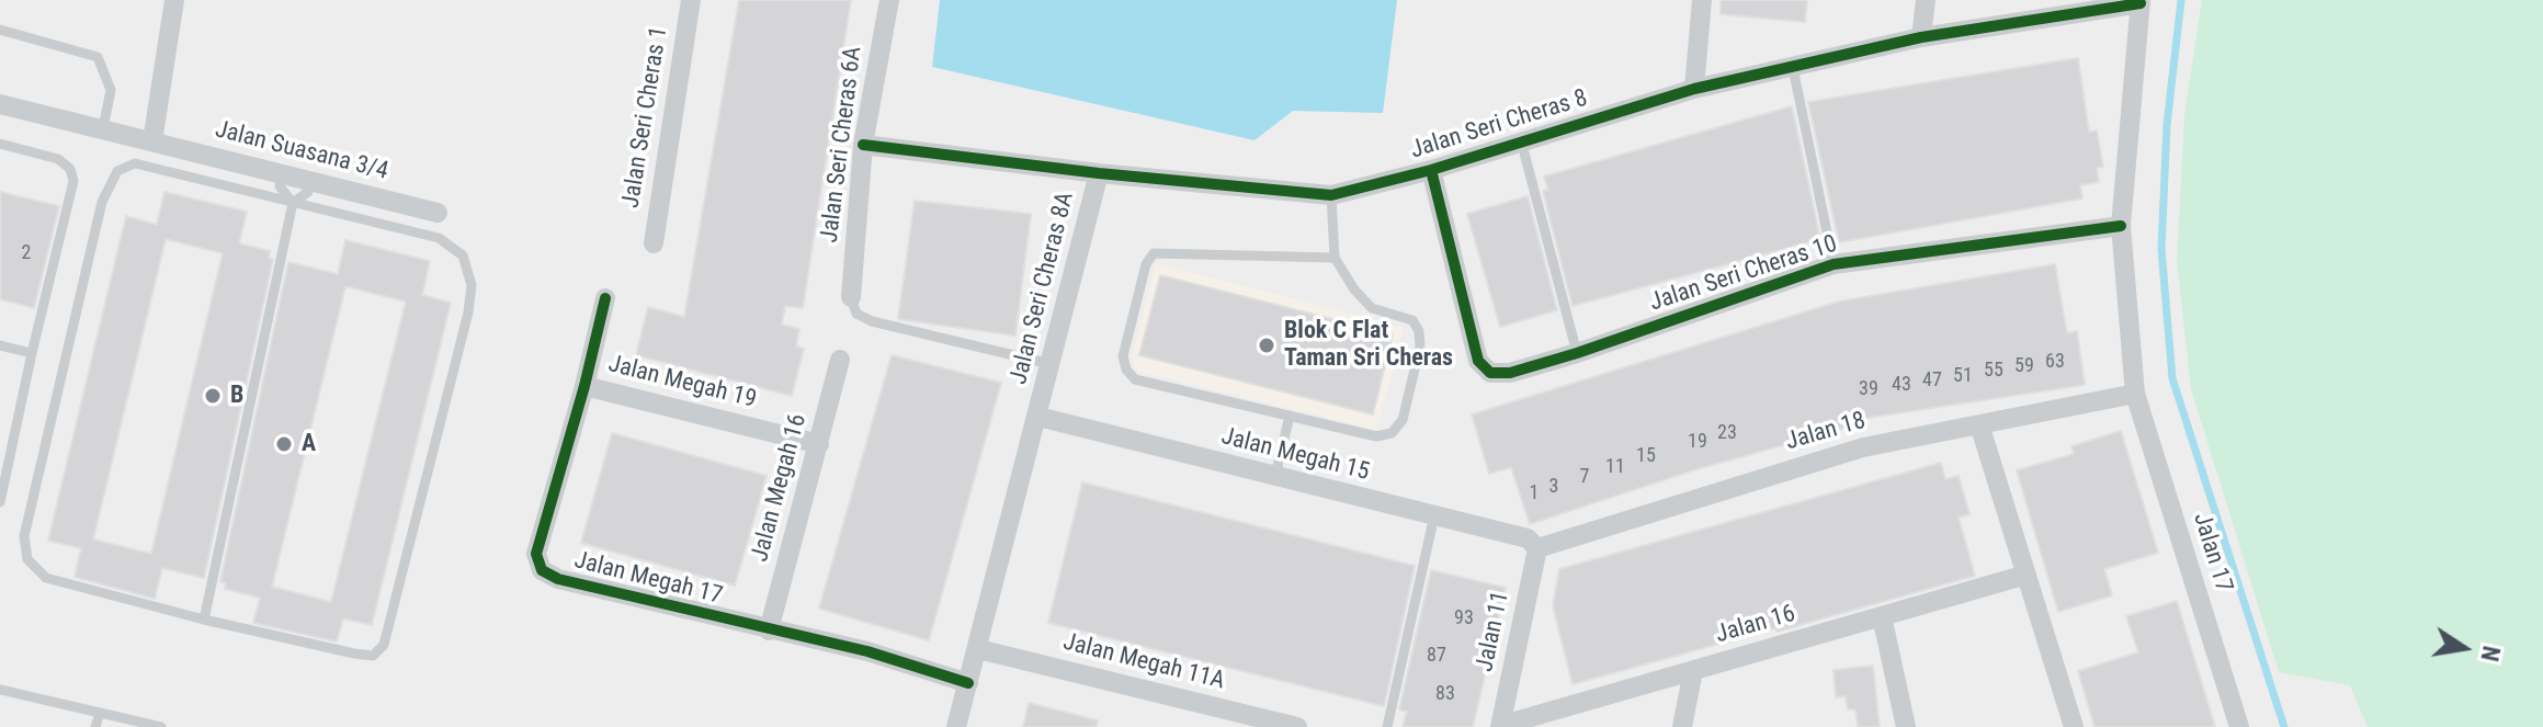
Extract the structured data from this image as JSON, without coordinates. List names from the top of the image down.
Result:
{
  "streets": {
    "street": [
      "Jalan Seri Cheras 1",
      "Jalan Seri Cheras 8",
      "Jalan Seri Cheras 6A",
      "Jalan Suasana 3/4",
      "Jalan Seri Cheras 10",
      "Jalan Seri Cheras 8A",
      "Jalan Megah 19",
      "Jalan 18",
      "Jalan Megah 15",
      "Jalan Megah 16",
      "Jalan 17",
      "Jalan Megah 17",
      "Jalan 16",
      "Jalan 11",
      "Jalan Megah 11A"
    ]
  },
  "crossings": [
    ["Jalan Seri Cheras 8", "Jalan Seri Cheras 6A"],
    ["Jalan Seri Cheras 8", "Jalan Seri Cheras 10"],
    ["Jalan Seri Cheras 8", "Jalan Seri Cheras 8A"],
    ["Jalan Seri Cheras 8", "Jalan 17"],
    ["Jalan Seri Cheras 10", "Jalan 17"],
    ["Jalan Seri Cheras 8A", "Jalan Megah 15"],
    ["Jalan Megah 19", "Jalan Megah 16"],
    ["Jalan Megah 19", "Jalan Megah 17"],
    ["Jalan 18", "Jalan Megah 15"],
    ["Jalan 18", "Jalan 17"],
    ["Jalan 18", "Jalan 11"],
    ["Jalan Megah 15", "Jalan 11"],
    ["Jalan Megah 16", "Jalan Megah 17"],
    ["Jalan 16", "Jalan 11"]
  ],
  "places": ["Blok C Flat Taman Sri Cheras", "B", "A"],
  "house_numbers": [
    "2",
    "63",
    "59",
    "55",
    "51",
    "47",
    "43",
    "39",
    "23",
    "19",
    "15",
    "11",
    "7",
    "3",
    "1",
    "93",
    "87",
    "83"
  ],
  "north": "right"
}
